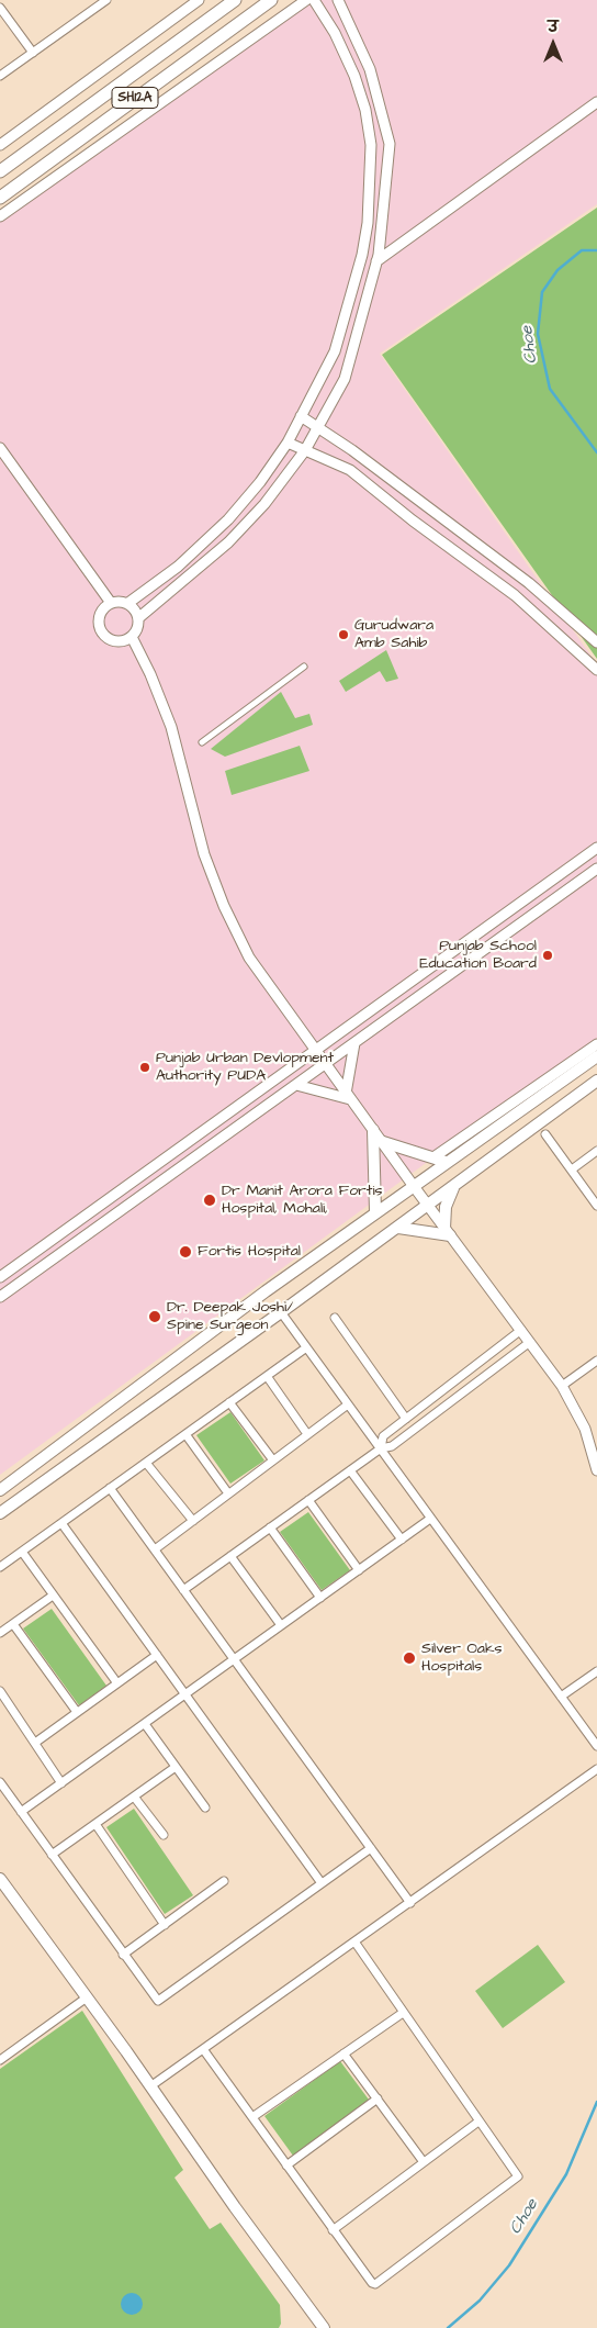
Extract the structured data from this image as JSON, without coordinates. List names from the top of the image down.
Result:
{
  "streets": {
    "main road": ["SH12A"]
  },
  "water": ["Choe"],
  "places": [
    "Gurudwara Amb Sahib",
    "Punjab School Education Board",
    "Punjab Urban Devlopment Authority PUDA",
    "Dr Manit Arora Fortis Hospital, Mohali,",
    "Fortis Hospital",
    "Dr. Deepak Joshi/ Spine Surgeon",
    "Silver Oaks Hospitals"
  ],
  "north": "top"
}
